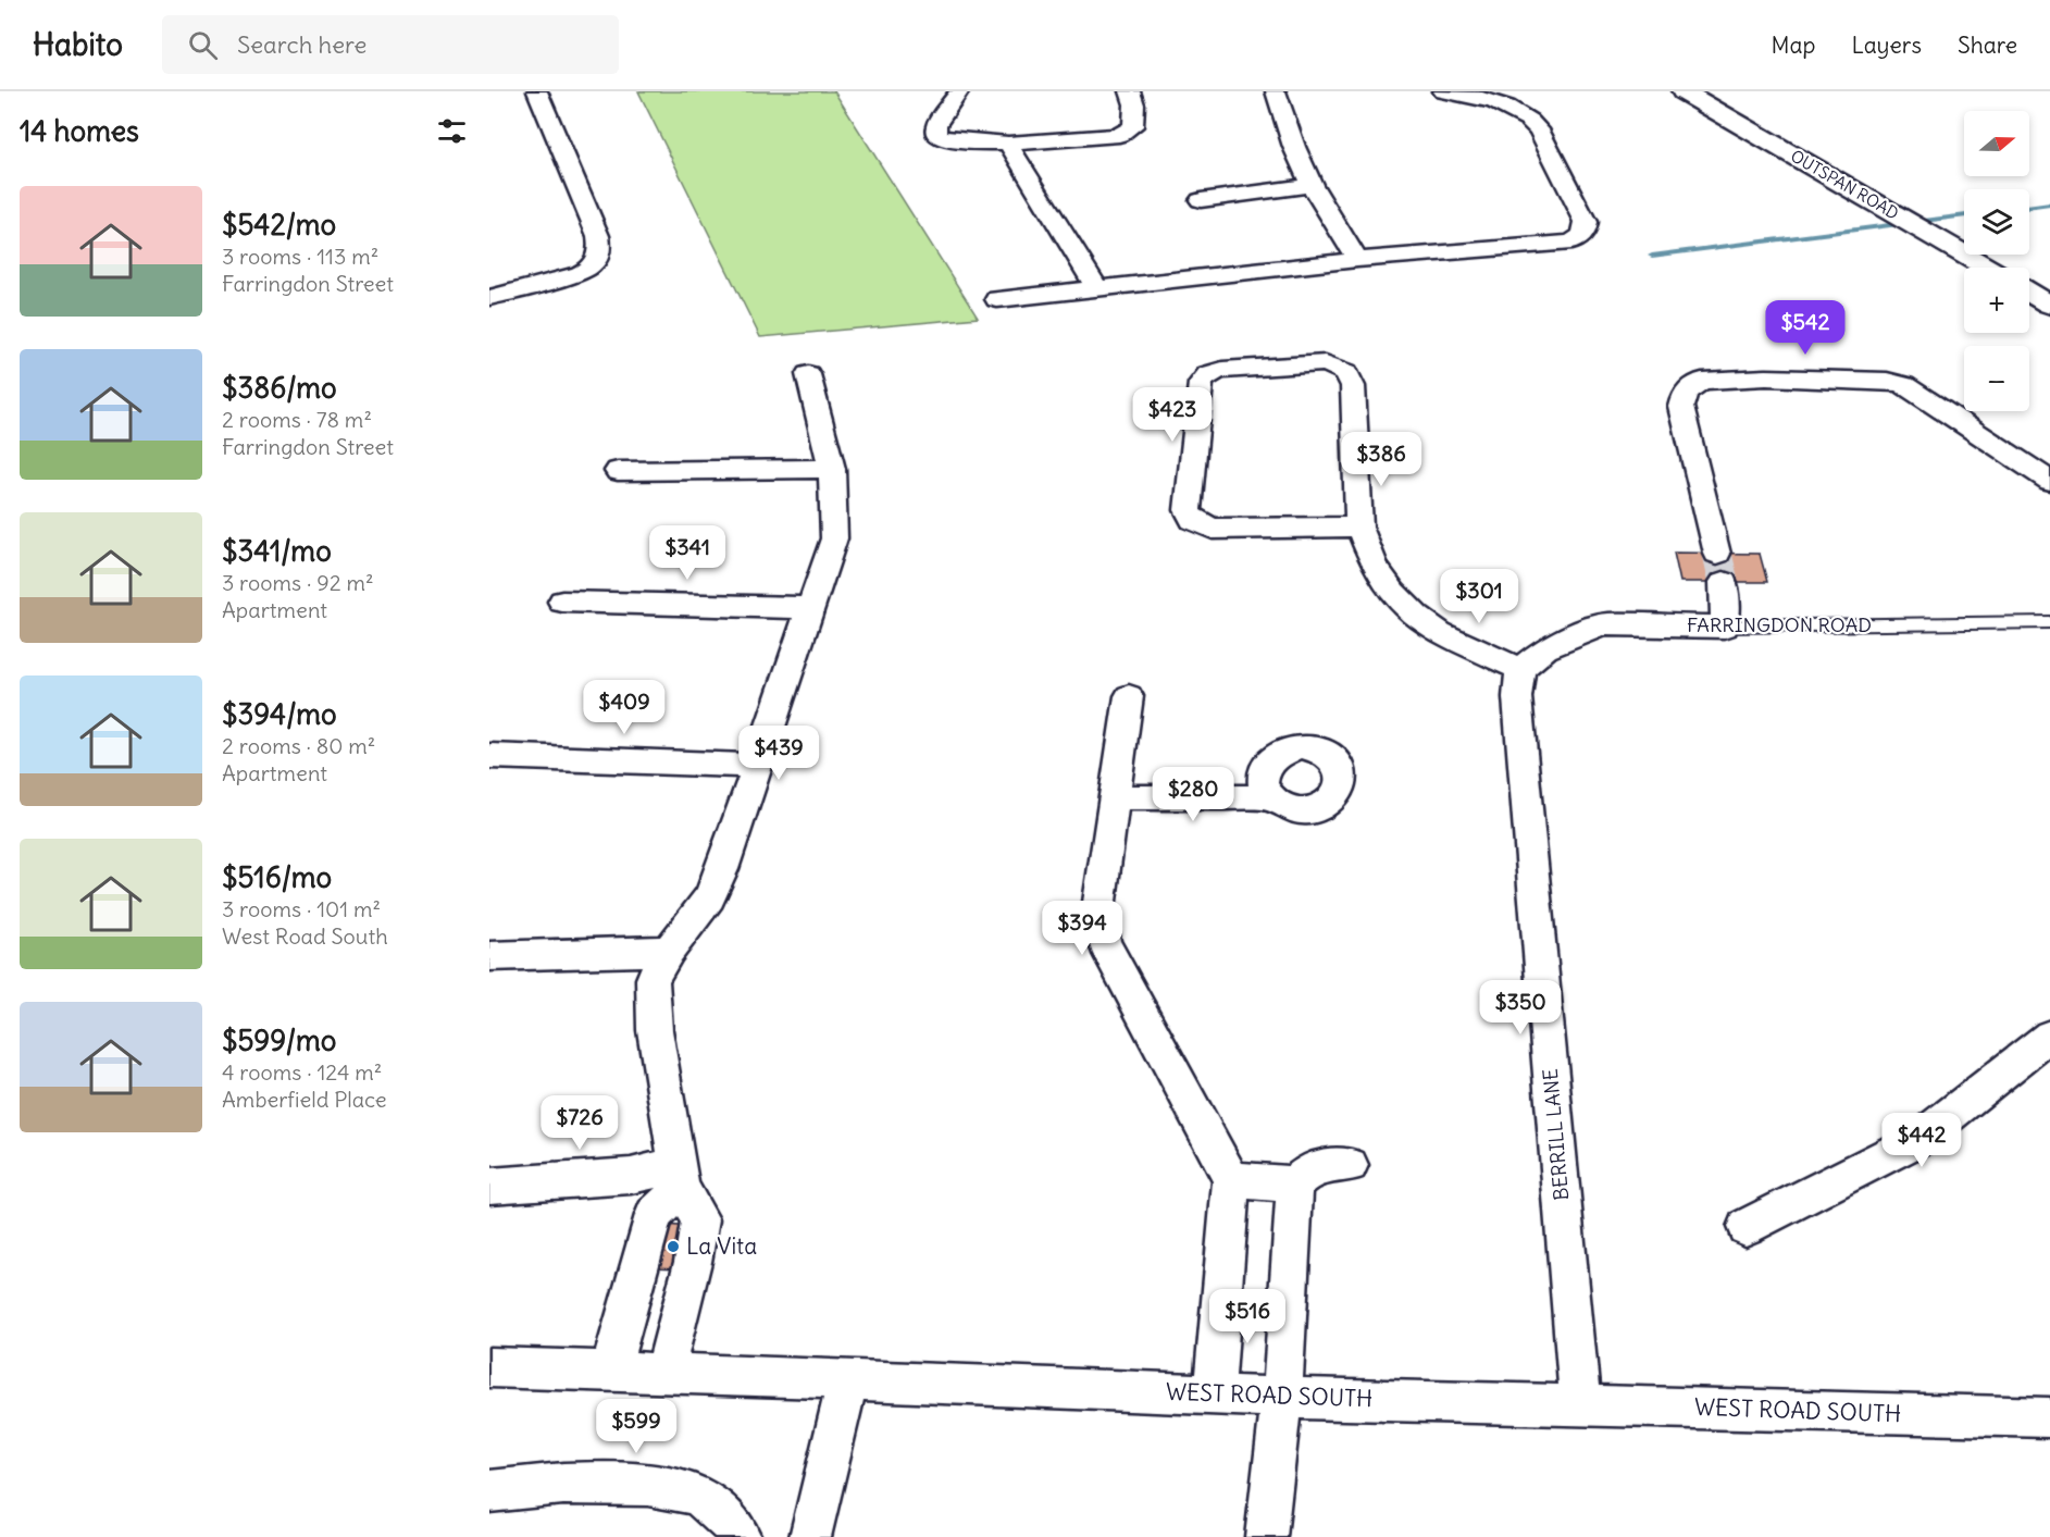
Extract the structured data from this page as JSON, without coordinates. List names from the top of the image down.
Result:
{
  "streets": {
    "street": [
      "OUTSPAN ROAD",
      "FARRINGDON ROAD",
      "BERRILL LANE",
      "WEST ROAD SOUTH"
    ]
  },
  "crossings": [
    ["FARRINGDON ROAD", "BERRILL LANE"],
    ["BERRILL LANE", "WEST ROAD SOUTH"]
  ],
  "places": ["La Vita"],
  "north": "right",
  "page": {
    "header": "Habito",
    "search": "Search here",
    "nav": ["Map", "Layers", "Share"],
    "heading": "14 homes",
    "map_buttons": ["+", "−"],
    "list": [
      {
        "name": "$542/mo",
        "note": "3 rooms · 113 m² · Farringdon Street"
      },
      {
        "name": "$386/mo",
        "note": "2 rooms · 78 m² · Farringdon Street"
      },
      {
        "name": "$341/mo",
        "note": "3 rooms · 92 m² · Apartment"
      },
      {
        "name": "$394/mo",
        "note": "2 rooms · 80 m² · Apartment"
      },
      {
        "name": "$516/mo",
        "note": "3 rooms · 101 m² · West Road South"
      },
      {
        "name": "$599/mo",
        "note": "4 rooms · 124 m² · Amberfield Place"
      }
    ],
    "price": [
      "$542",
      "$423",
      "$386",
      "$341",
      "$301",
      "$409",
      "$439",
      "$280",
      "$394",
      "$350",
      "$726",
      "$442",
      "$516",
      "$599"
    ]
  }
}
